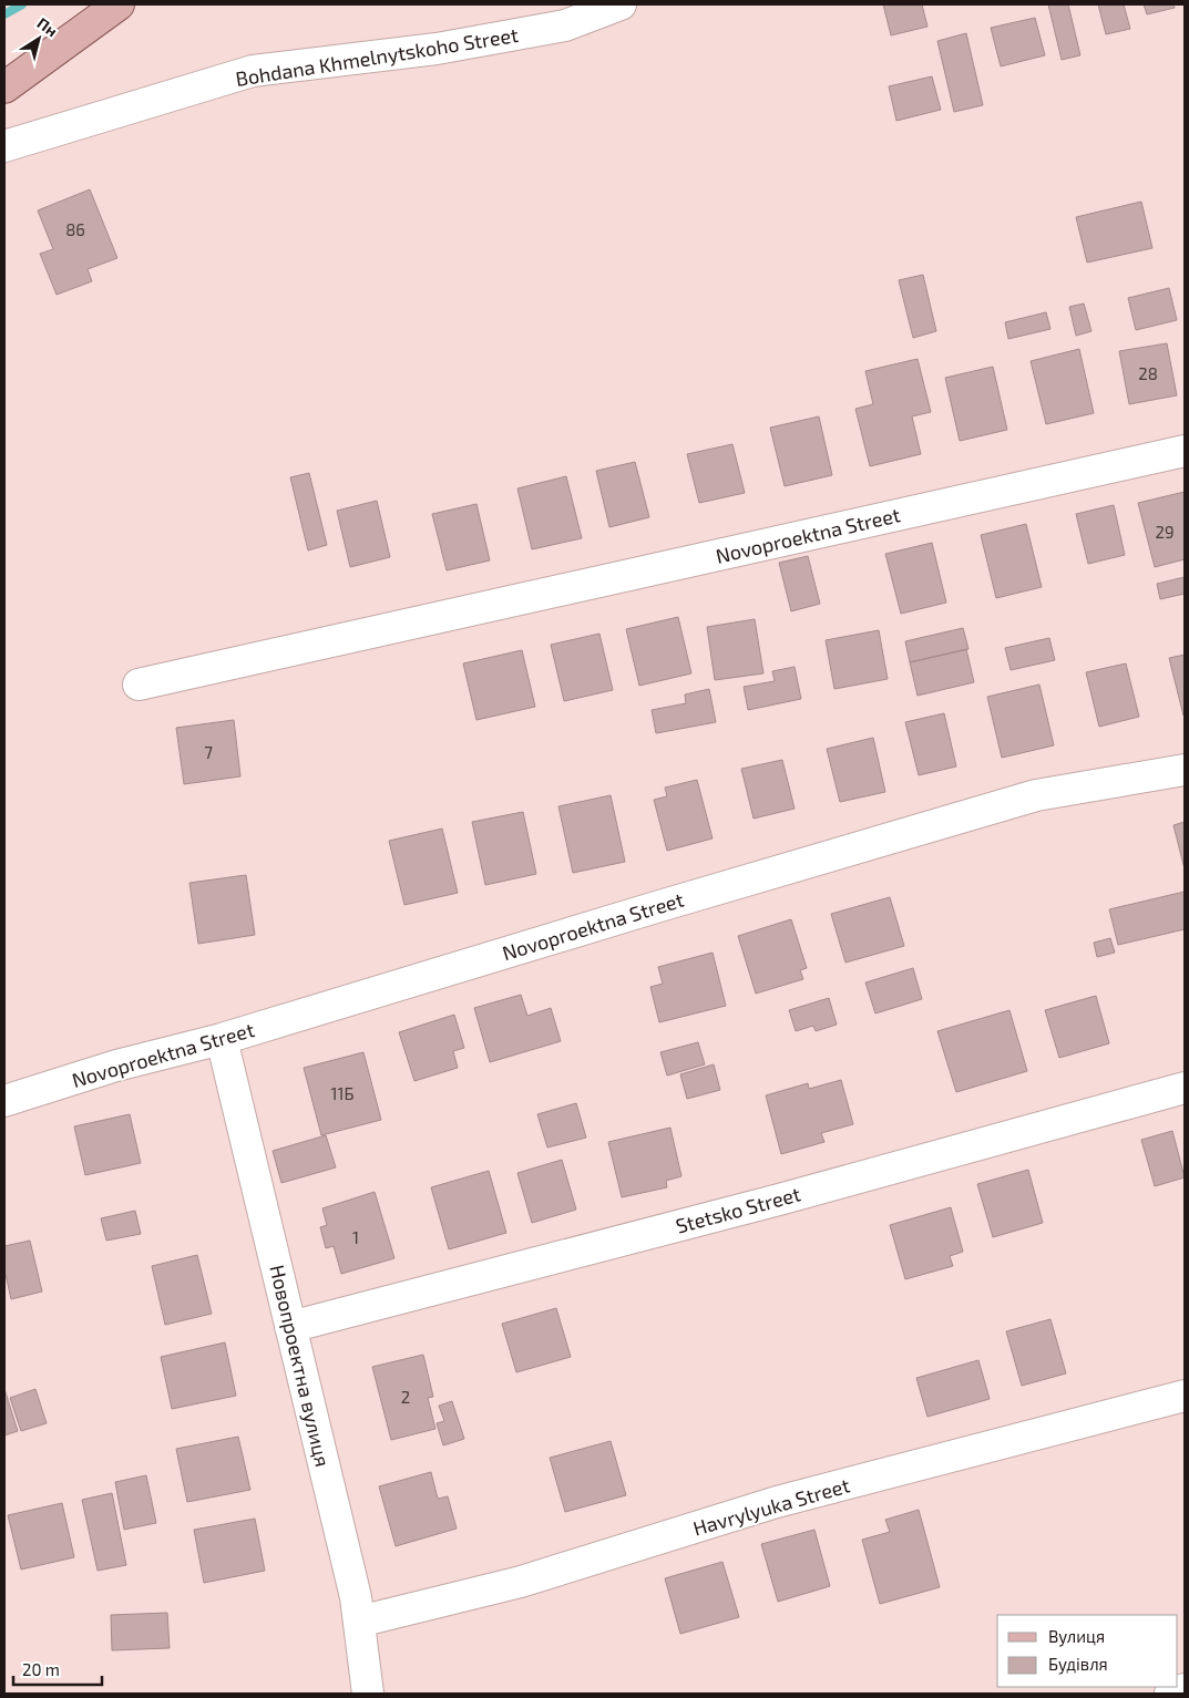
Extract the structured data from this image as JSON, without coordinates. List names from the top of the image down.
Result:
{
  "streets": {
    "street": [
      "Bohdana Khmelnytskoho Street",
      "Novoproektna Street",
      "Stetsko Street",
      "Новопроектна вулиця",
      "Havrylyuka Street"
    ]
  },
  "crossings": [
    ["Novoproektna Street", "Новопроектна вулиця"],
    ["Stetsko Street", "Новопроектна вулиця"],
    ["Новопроектна вулиця", "Havrylyuka Street"]
  ],
  "house_numbers": [
    "86",
    "28",
    "29",
    "7",
    "11Б",
    "1",
    "2"
  ],
  "legend": ["Вулиця", "Будівля"],
  "scale_bar": "20 m",
  "north": "top right"
}
